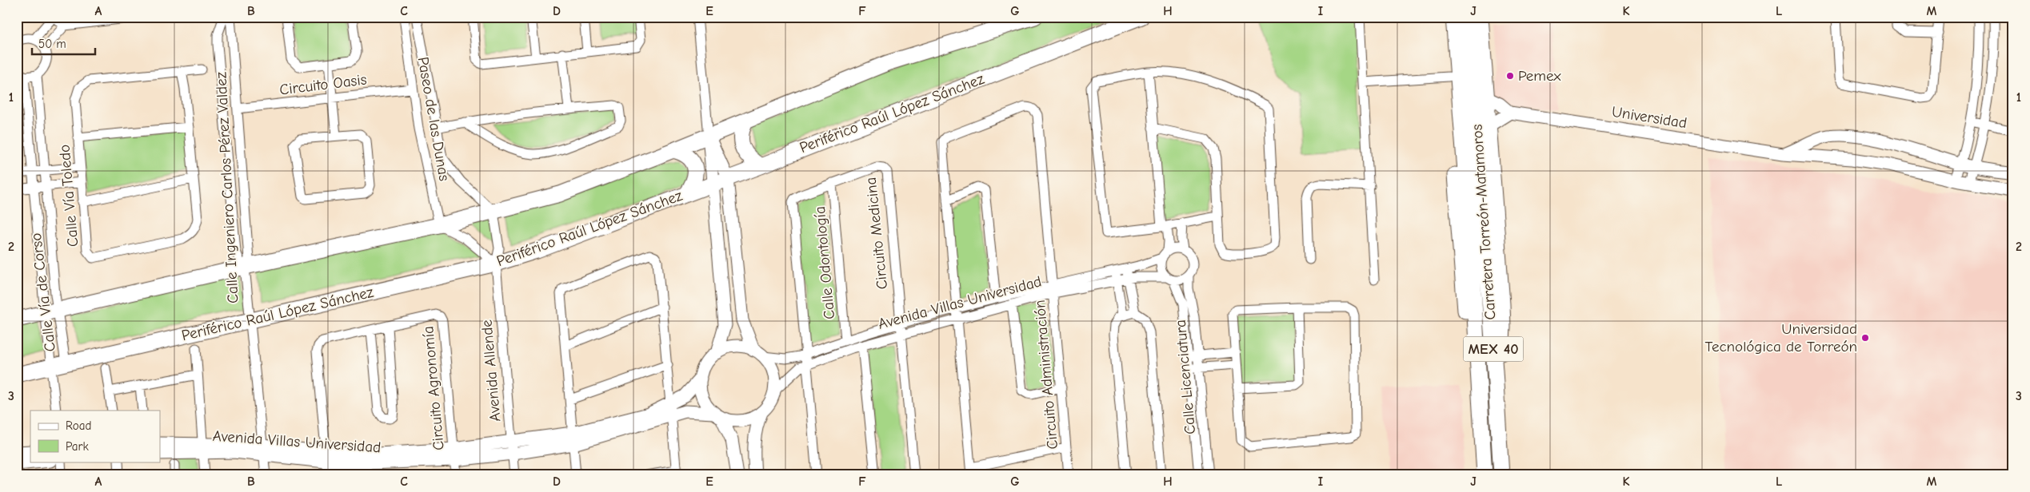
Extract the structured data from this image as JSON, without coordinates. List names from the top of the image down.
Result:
{
  "streets": {
    "main road": ["Periférico Raúl López Sánchez", "Carretera Torreón-Matamoros", "MEX 40"],
    "street": [
      "Circuito Oasis",
      "Universidad",
      "Paseo de las Dunas",
      "Calle Ingeniero Carlos Pérez Valdez",
      "Calle Vía Toledo",
      "Circuito Medicina",
      "Calle Odontología",
      "Calle Vía de Corso",
      "Avenida Villas Universidad",
      "Avenida Allende",
      "Circuito Administración",
      "Calle Licenciatura",
      "Circuito Agronomía"
    ]
  },
  "crossings": [
    ["Circuito Oasis", "Paseo de las Dunas"],
    ["Circuito Oasis", "Calle Ingeniero Carlos Pérez Valdez"],
    ["Periférico Raúl López Sánchez", "Calle Ingeniero Carlos Pérez Valdez"],
    ["Periférico Raúl López Sánchez", "Calle Vía de Corso"],
    ["Periférico Raúl López Sánchez", "Avenida Allende"],
    ["Paseo de las Dunas", "Avenida Allende"],
    ["Calle Ingeniero Carlos Pérez Valdez", "Avenida Villas Universidad"],
    ["Carretera Torreón-Matamoros", "MEX 40"],
    ["Circuito Medicina", "Calle Odontología"],
    ["Circuito Medicina", "Avenida Villas Universidad"],
    ["Calle Odontología", "Avenida Villas Universidad"],
    ["Avenida Villas Universidad", "Avenida Allende"],
    ["Avenida Villas Universidad", "Circuito Administración"],
    ["Avenida Villas Universidad", "Calle Licenciatura"],
    ["Avenida Villas Universidad", "Circuito Agronomía"]
  ],
  "places": ["Pemex", "Universidad Tecnológica de Torreón"],
  "legend": ["Road", "Park"],
  "scale_bar": "50 m",
  "grid": {
    "columns": [
      "A",
      "B",
      "C",
      "D",
      "E",
      "F",
      "G",
      "H",
      "I",
      "J",
      "K",
      "L",
      "M"
    ],
    "rows": ["1", "2", "3"]
  }
}
